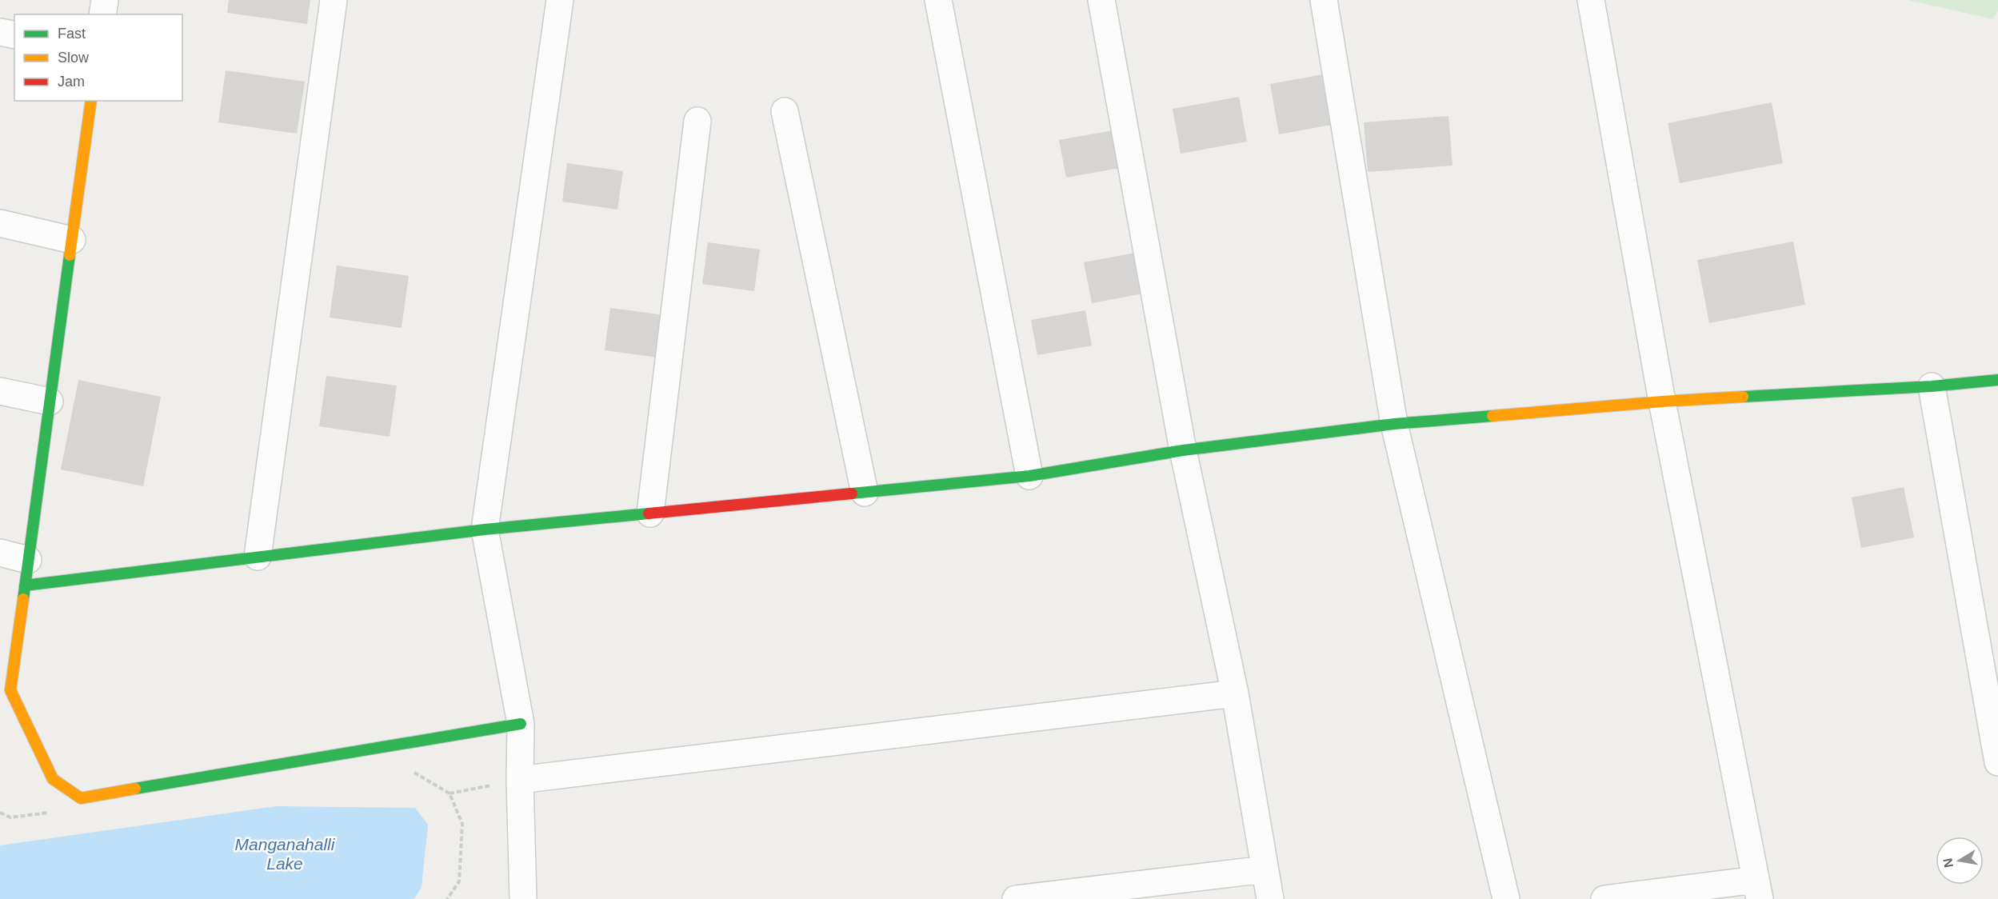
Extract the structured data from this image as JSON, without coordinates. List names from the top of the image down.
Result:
{
  "water": ["Manganahalli Lake"],
  "legend": ["Fast", "Slow", "Jam"],
  "north": "left"
}
